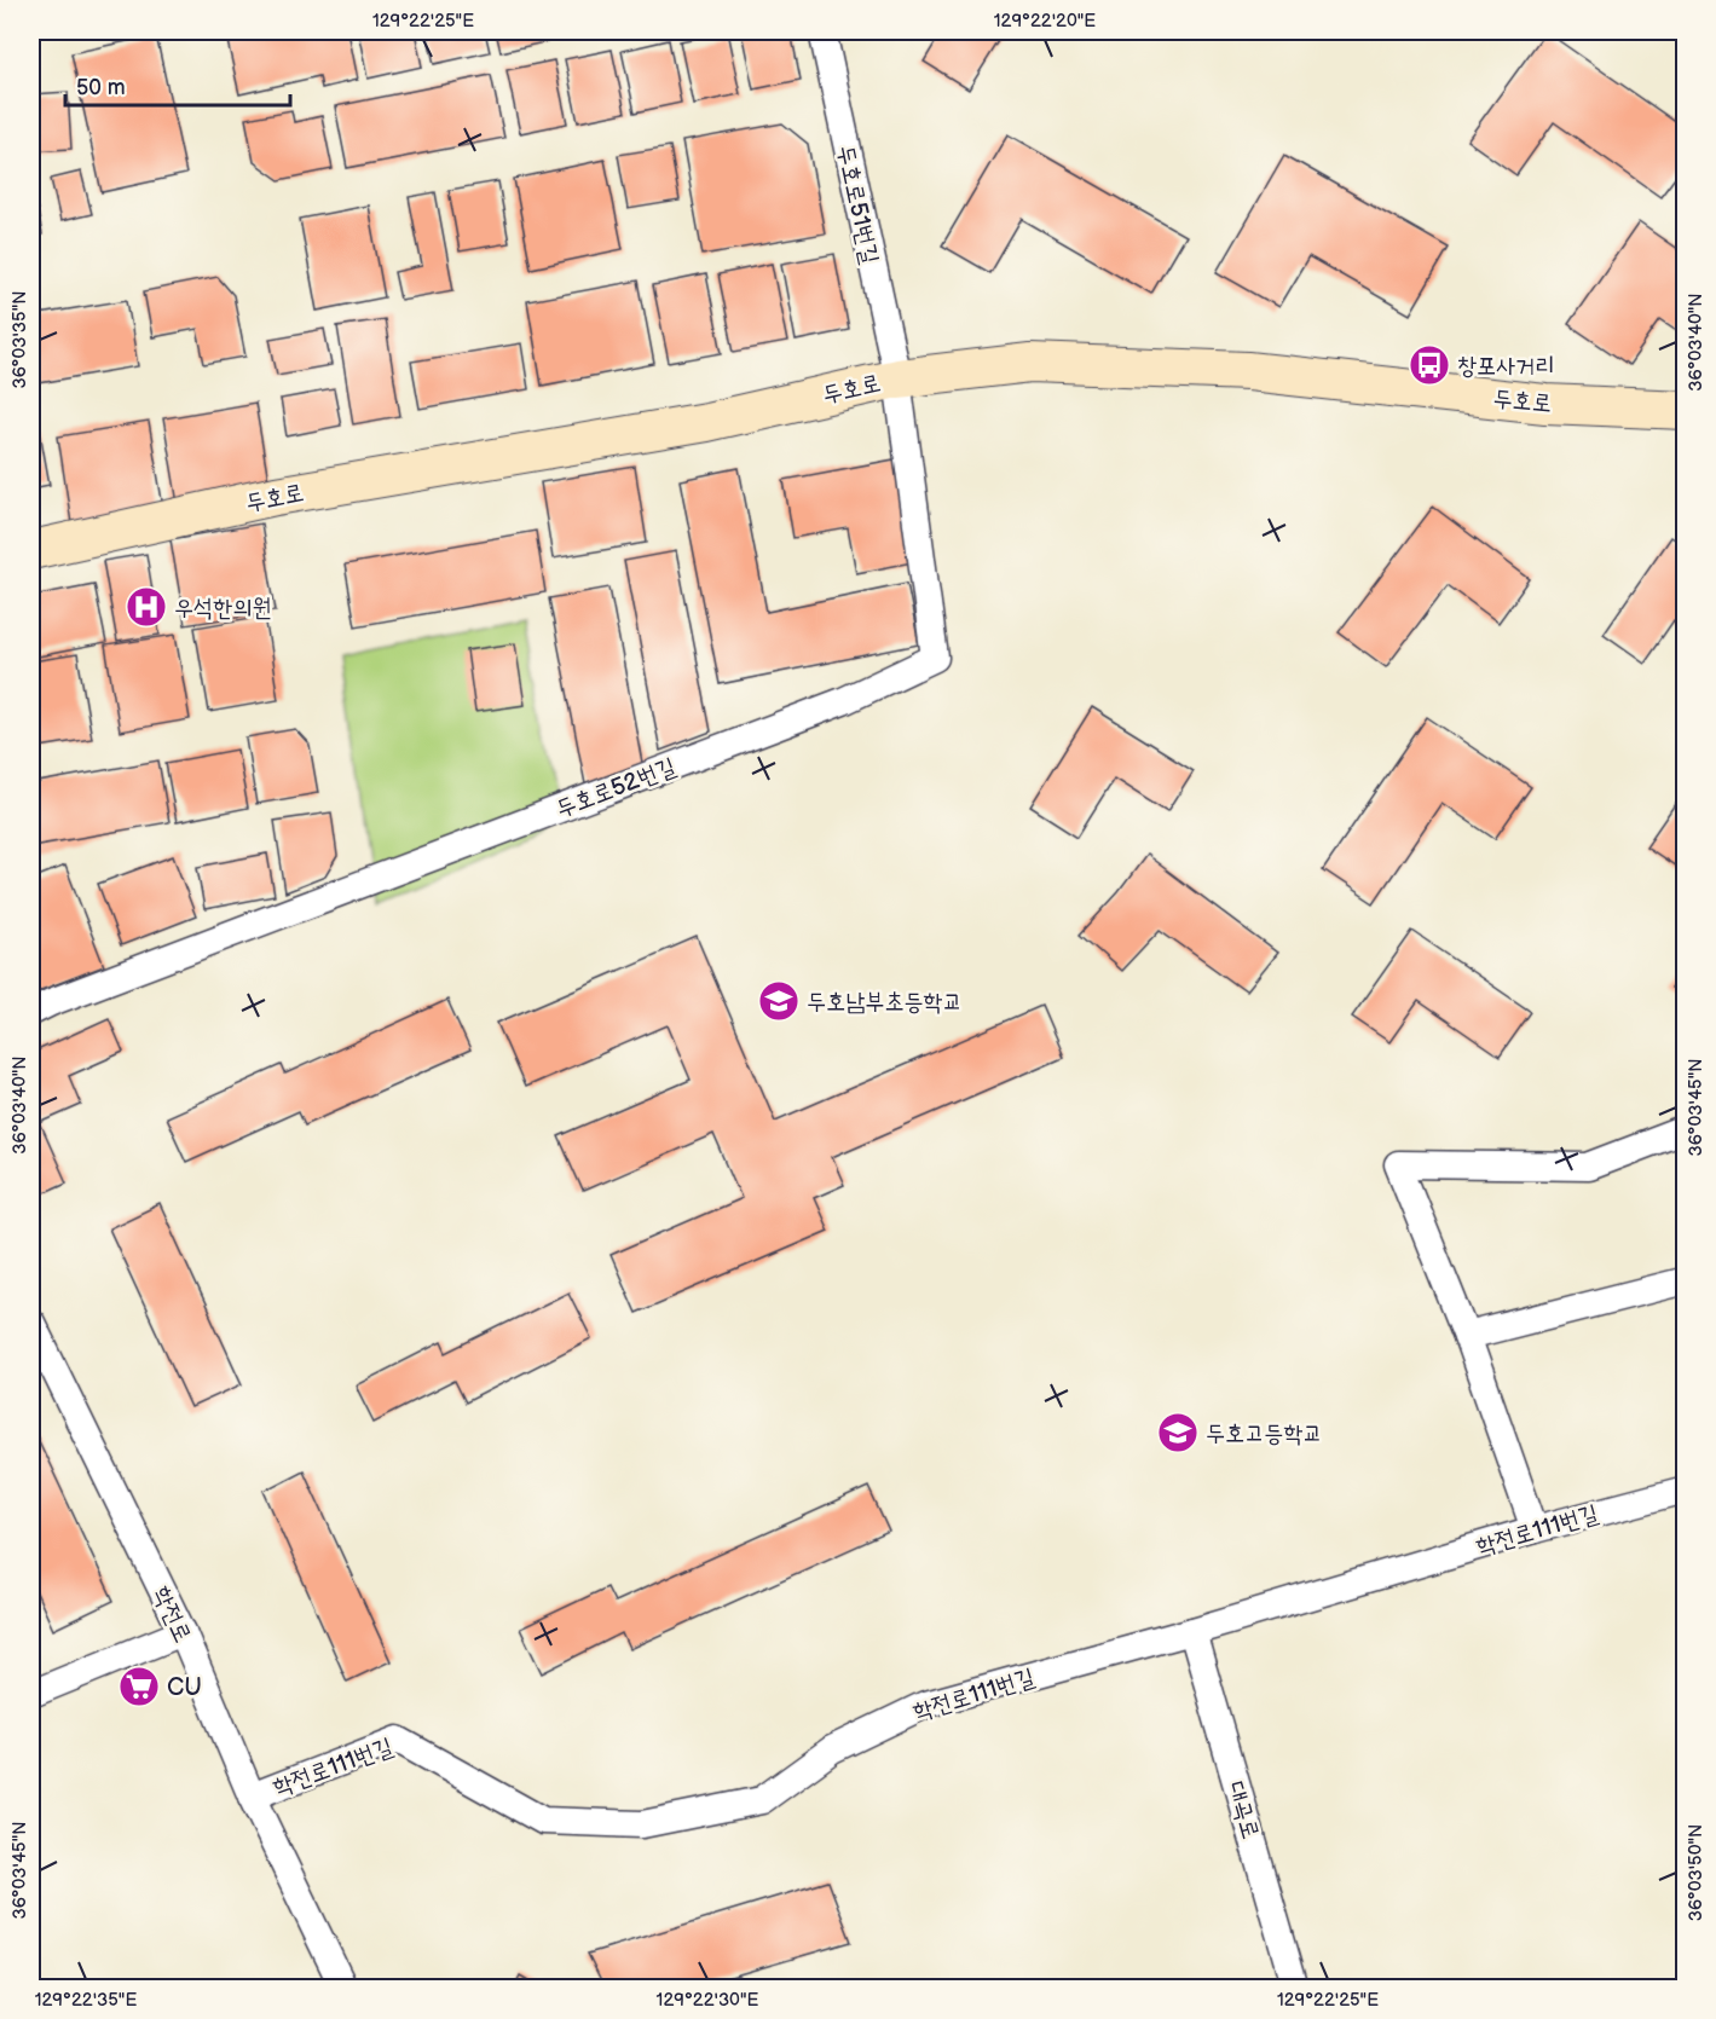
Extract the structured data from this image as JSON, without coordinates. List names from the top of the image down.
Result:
{
  "streets": {
    "street": [
      "두호로51번길",
      "두호로",
      "두호로52번길",
      "학전로111번길",
      "학전로",
      "대곡로"
    ]
  },
  "crossings": [
    ["두호로51번길", "두호로"],
    ["두호로51번길", "두호로52번길"],
    ["두호로", "두호로52번길"],
    ["학전로111번길", "학전로"],
    ["학전로111번길", "대곡로"]
  ],
  "places": {
    "bus stop": ["창포사거리"],
    "hospital": ["우석한의원"],
    "school or university": ["두호남부초등학교", "두호고등학교"],
    "supermarket": ["CU"]
  },
  "scale_bar": "50 m",
  "coordinates": [
    "129°22'25\"E",
    "129°22'20\"E",
    "36°03'35\"N",
    "36°03'40\"N",
    "36°03'45\"N",
    "36°03'50\"N",
    "129°22'35\"E",
    "129°22'30\"E"
  ]
}
